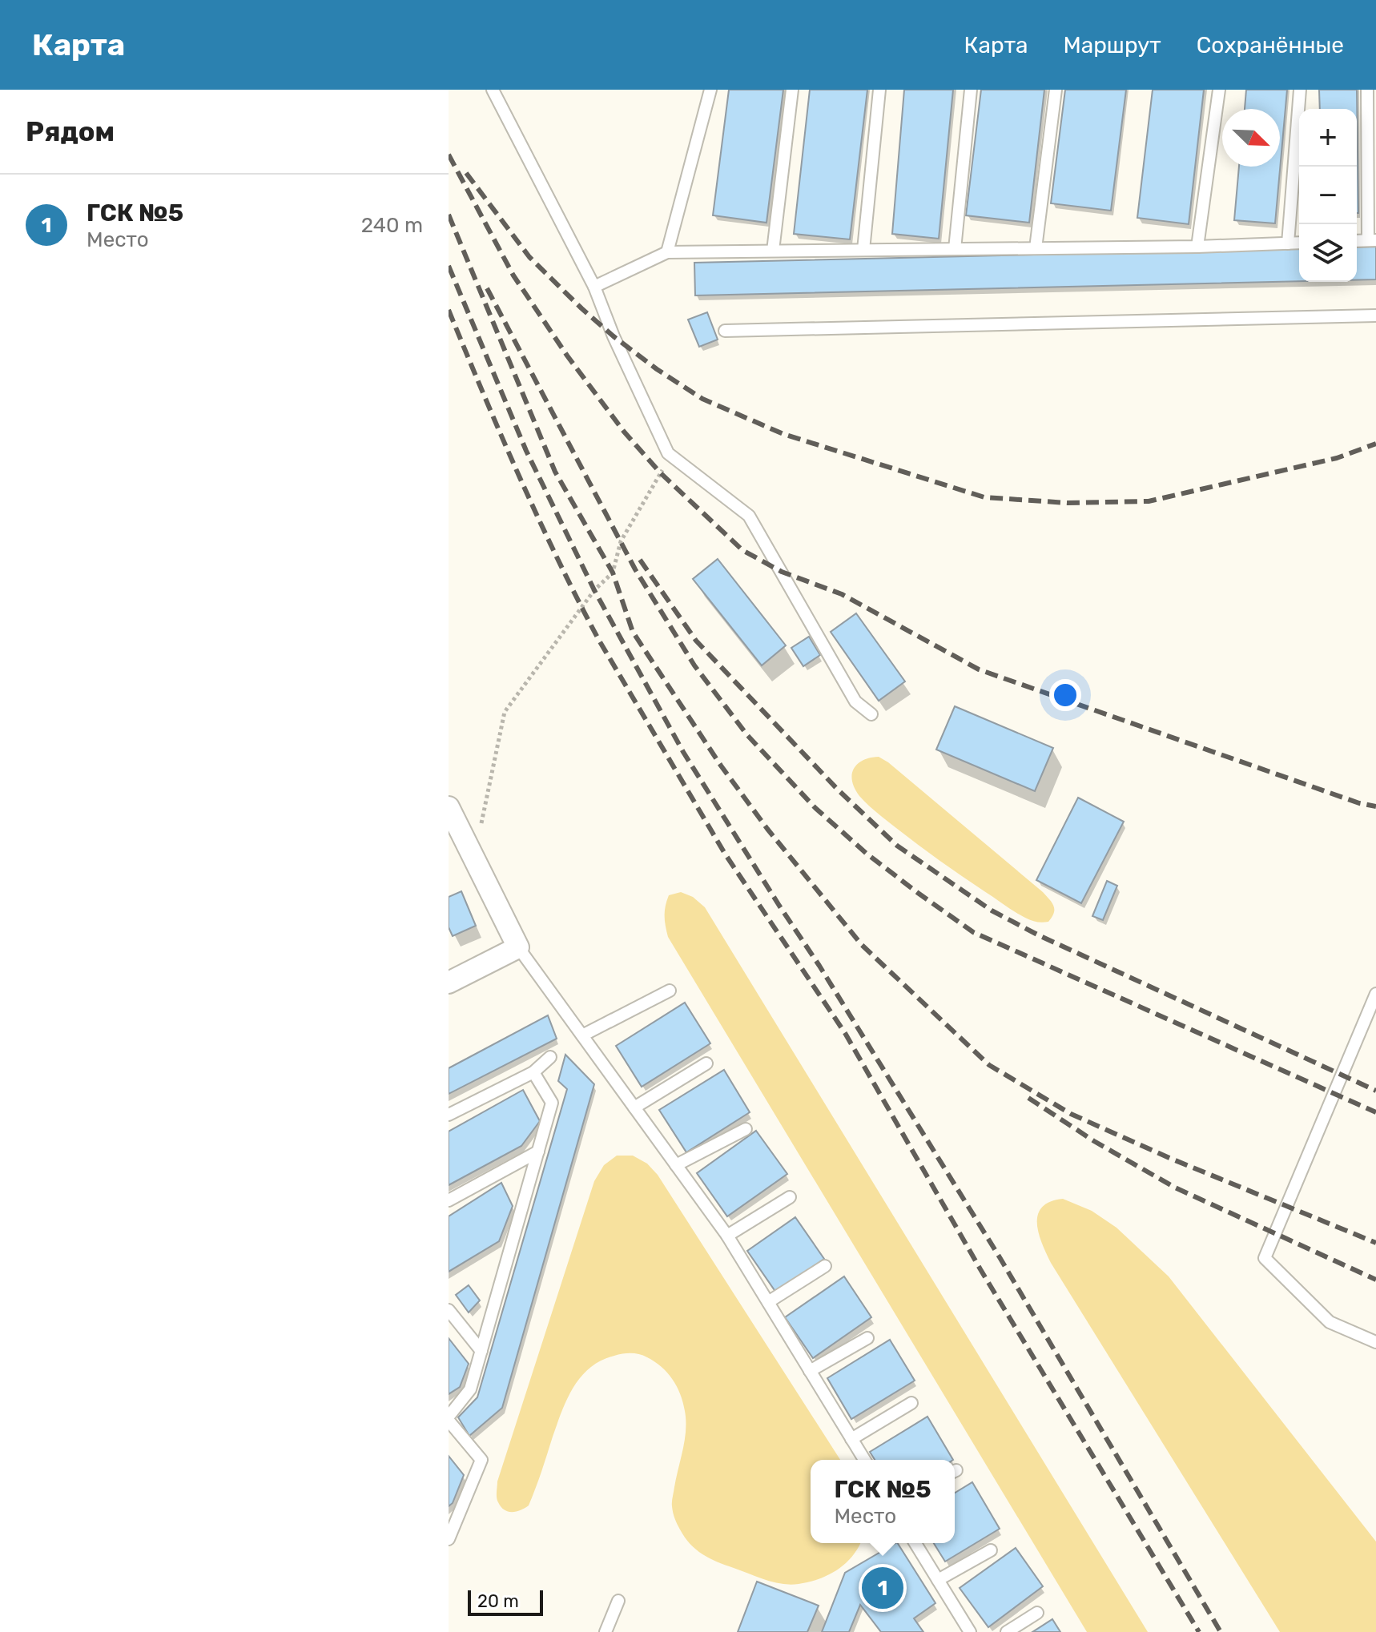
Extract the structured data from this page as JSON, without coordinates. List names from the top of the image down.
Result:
{
  "scale_bar": "20 m",
  "north": "bottom right",
  "page": {
    "header": "Карта",
    "nav": ["Карта", "Маршрут", "Сохранённые"],
    "heading": "Рядом",
    "map_buttons": ["+", "−"],
    "list": [
      {
        "mark": "1",
        "name": "ГСК №5",
        "note": "Место",
        "value": "240 m"
      }
    ],
    "popup": ["ГСК №5", "Место"],
    "pins": "1",
    "scale": "20 m"
  }
}
